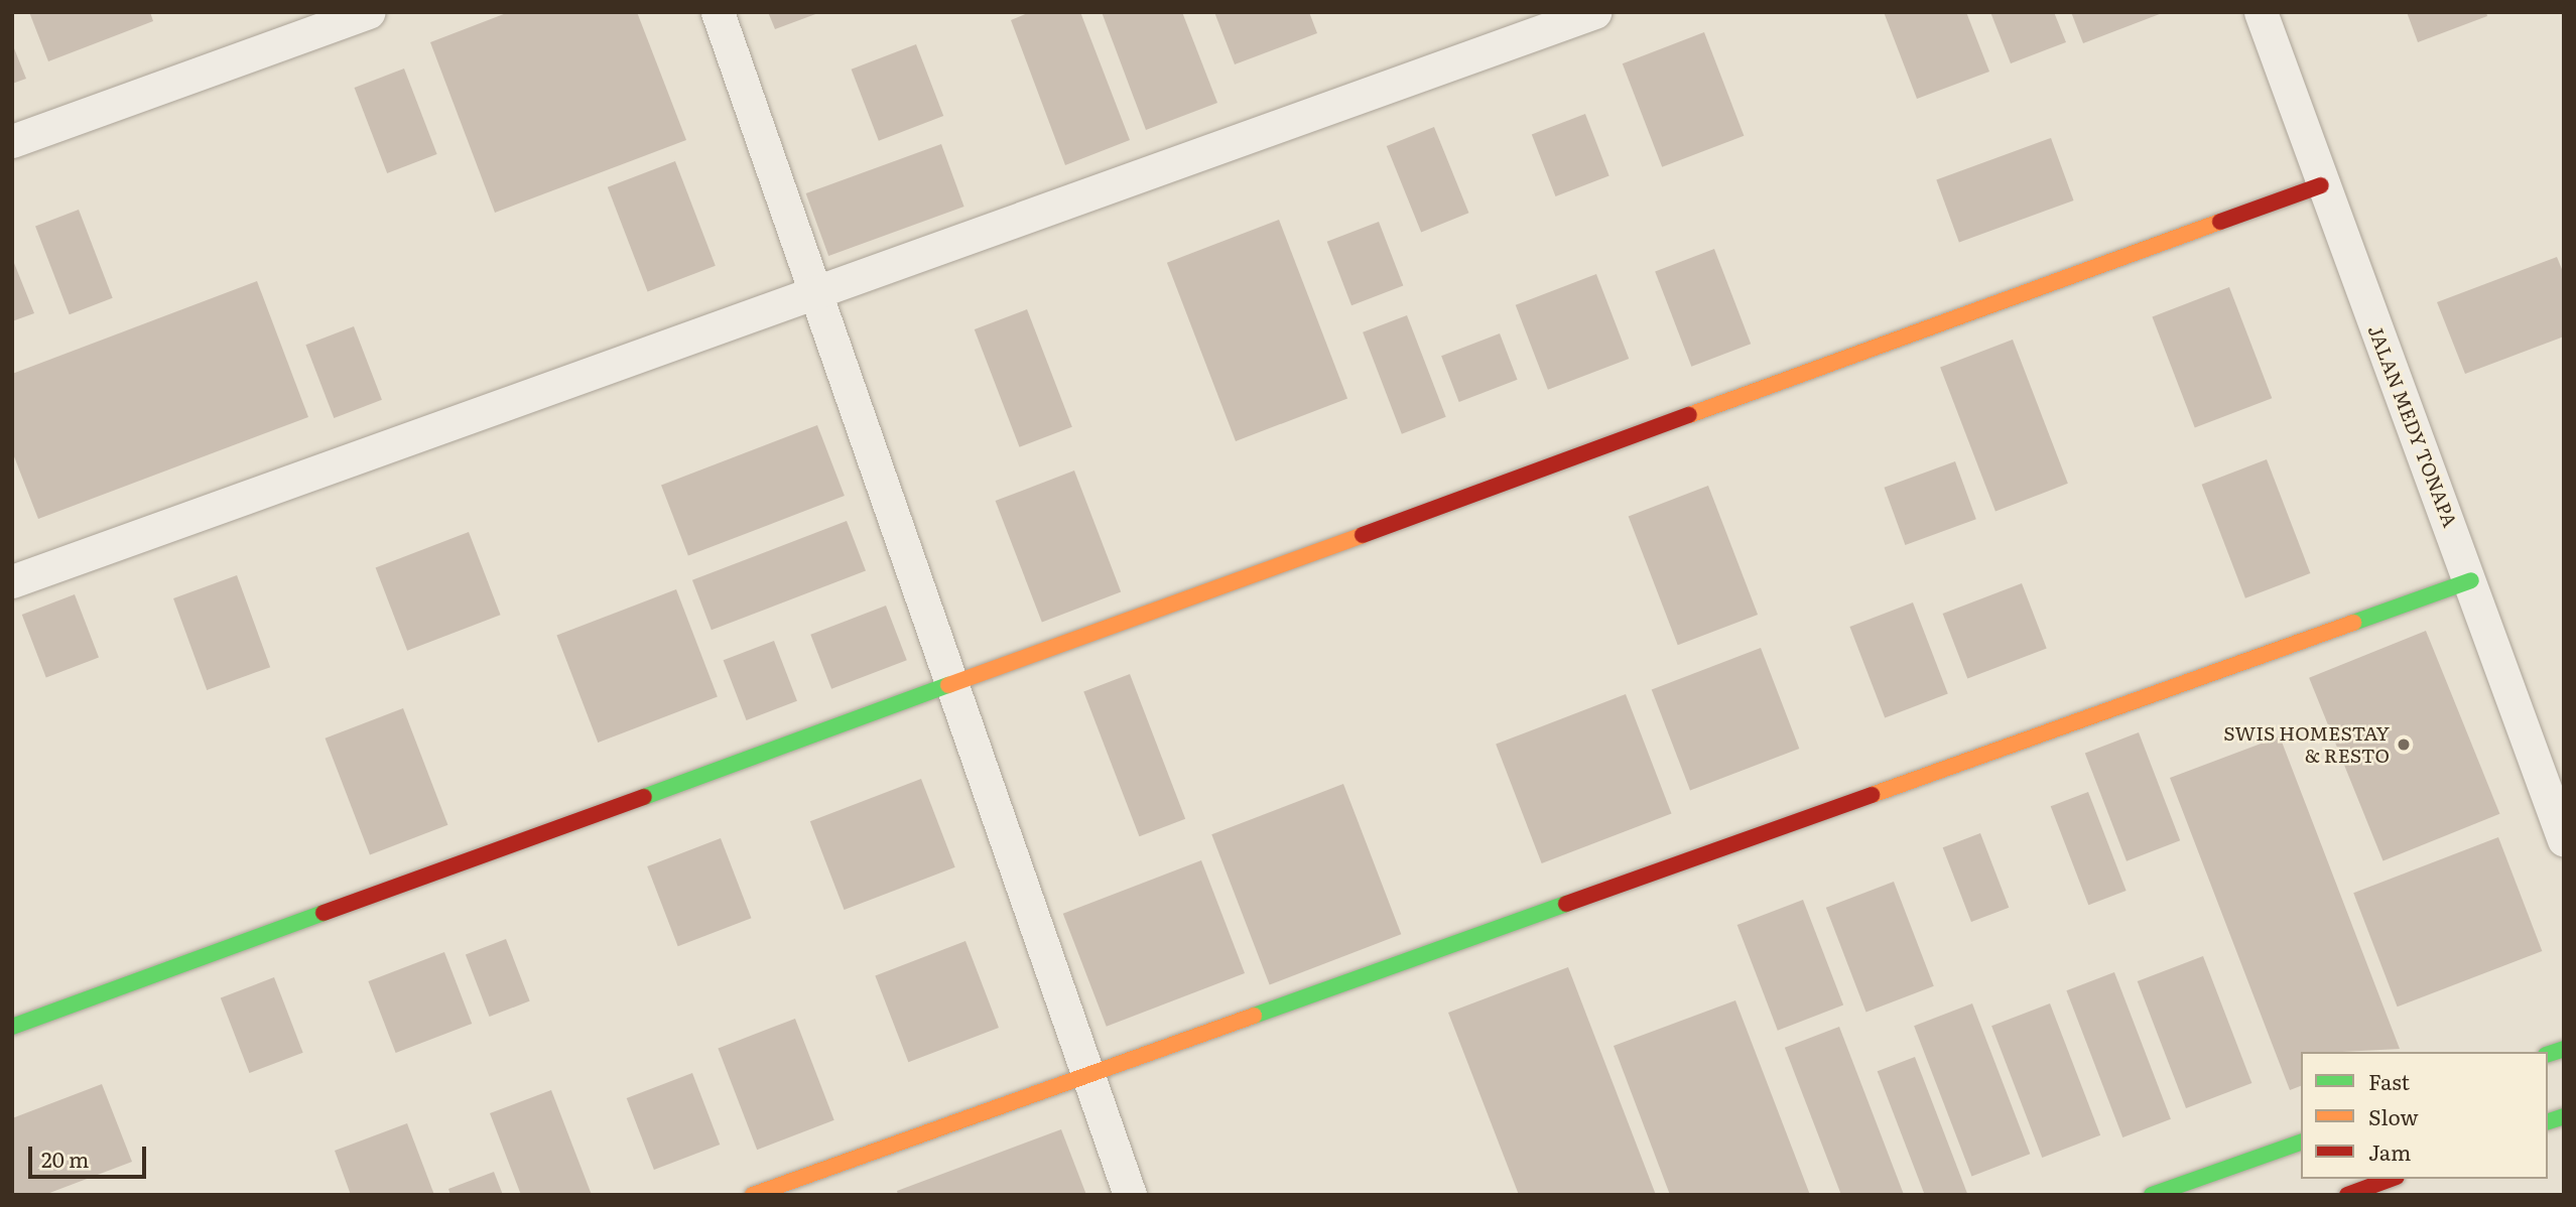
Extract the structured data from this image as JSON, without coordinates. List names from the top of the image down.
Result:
{
  "streets": {
    "street": ["JALAN MEDY TONAPA"]
  },
  "places": ["SWIS HOMESTAY & RESTO"],
  "legend": ["Fast", "Slow", "Jam"],
  "scale_bar": "20 m"
}
